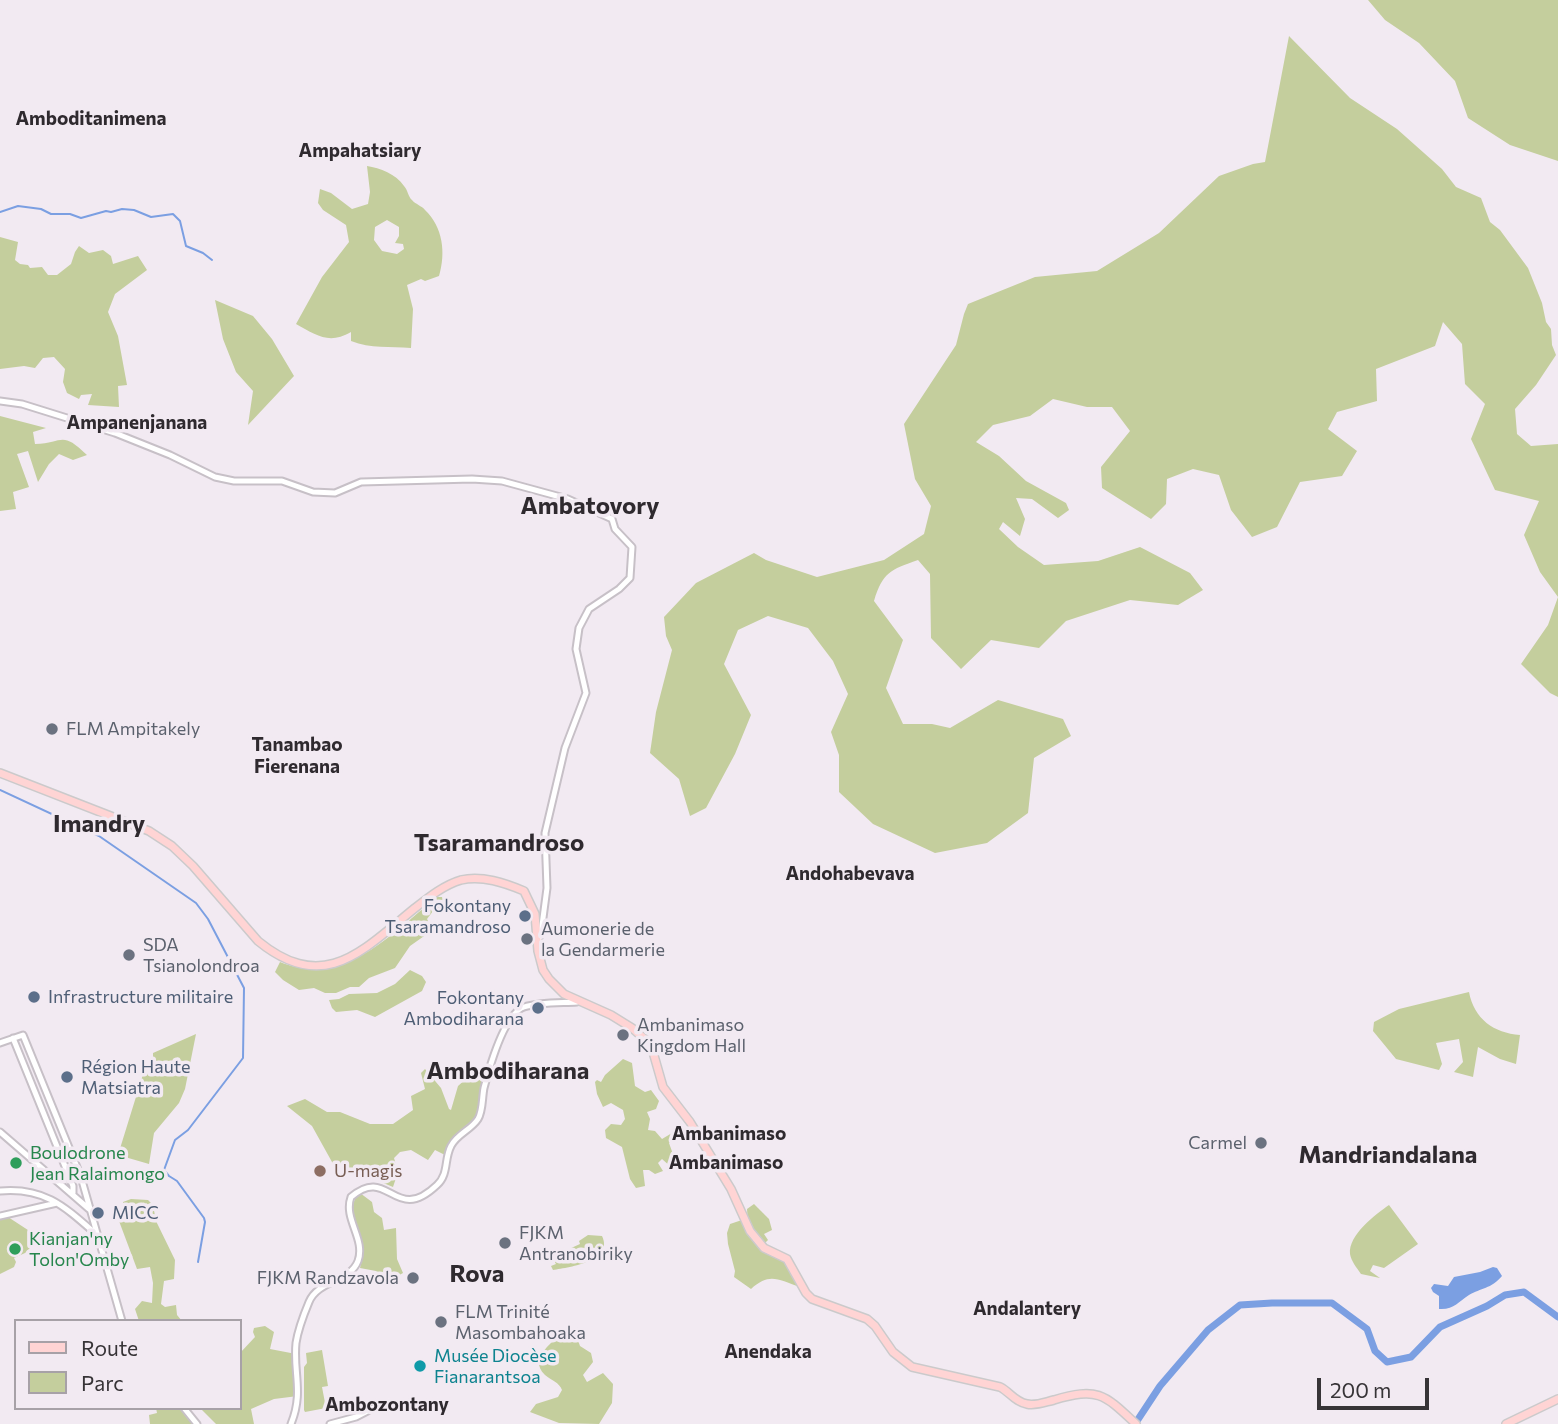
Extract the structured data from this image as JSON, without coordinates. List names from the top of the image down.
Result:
{
  "districts": [
    "Amboditanimena",
    "Ampahatsiary",
    "Ampanenjanana",
    "Ambatovory",
    "Tanambao Fierenana",
    "Imandry",
    "Tsaramandroso",
    "Andohabevava",
    "Ambodiharana",
    "Ambanimaso",
    "Mandriandalana",
    "Ambanimaso",
    "Rova",
    "Andalantery",
    "Anendaka",
    "Ambozontany"
  ],
  "places": [
    "FLM Ampitakely",
    "Fokontany Tsaramandroso",
    "Aumonerie de la Gendarmerie",
    "SDA Tsianolondroa",
    "Infrastructure militaire",
    "Fokontany Ambodiharana",
    "Ambanimaso Kingdom Hall",
    "Région Haute Matsiatra",
    "Carmel",
    "Boulodrone Jean Ralaimongo",
    "U-magis",
    "MICC",
    "FJKM Antranobiriky",
    "Kianjan'ny Tolon'Omby",
    "FJKM Randzavola",
    "FLM Trinité Masombahoaka",
    "Musée Diocèse Fianarantsoa"
  ],
  "legend": ["Route", "Parc"],
  "scale_bar": "200 m"
}
